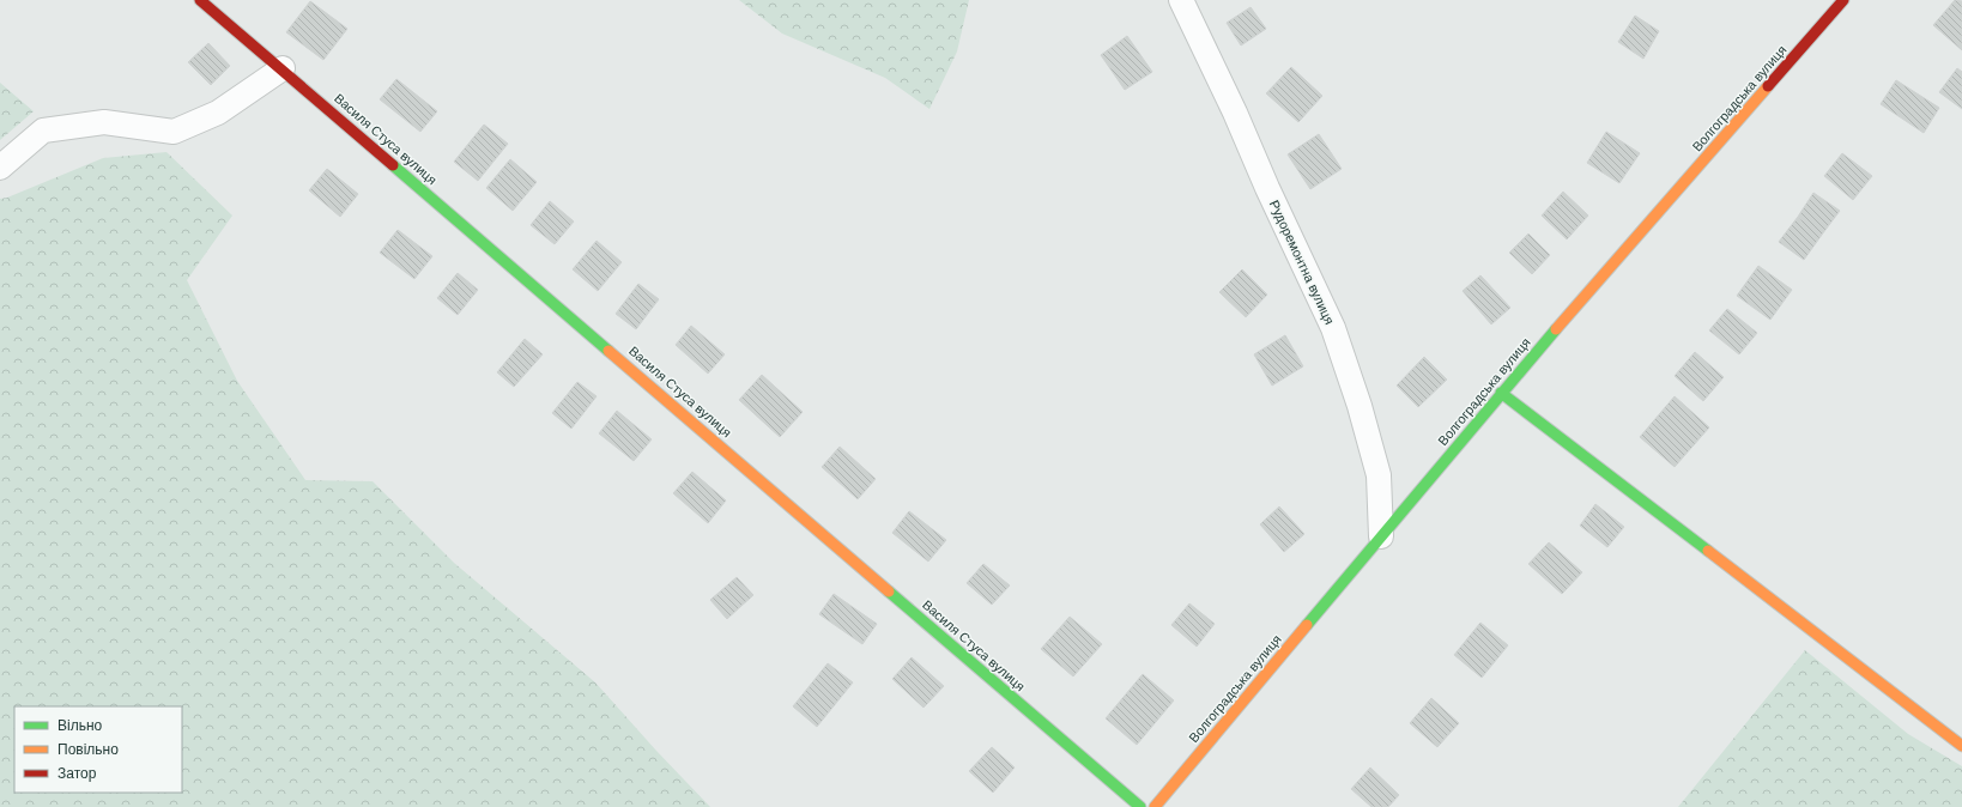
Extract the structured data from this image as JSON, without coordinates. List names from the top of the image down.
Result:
{
  "streets": {
    "street": ["Волгоградська вулиця", "Василя Стуса вулиця", "Рудоремонтна вулиця"]
  },
  "crossings": [
    ["Волгоградська вулиця", "Рудоремонтна вулиця"]
  ],
  "legend": ["Вільно", "Повільно", "Затор"]
}
